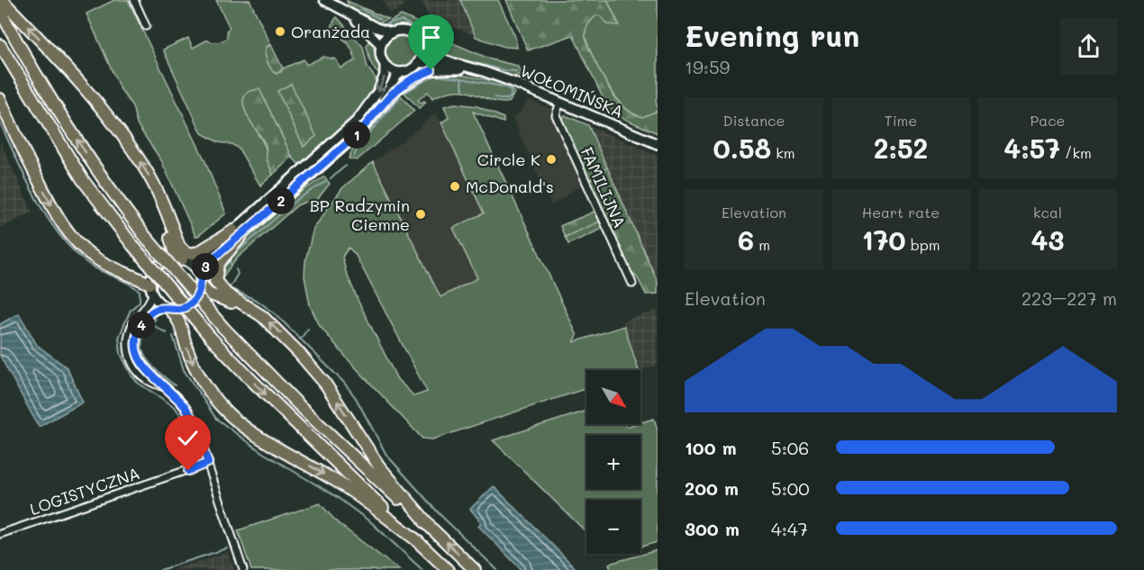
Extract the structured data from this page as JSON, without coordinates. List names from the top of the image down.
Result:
{
  "streets": {
    "main road": ["WOŁOMIŃSKA"],
    "street": ["FAMILIJNA", "LOGISTYCZNA"]
  },
  "crossings": [
    ["WOŁOMIŃSKA", "FAMILIJNA"]
  ],
  "places": [
    "Oranżada",
    "Circle K",
    "McDonald's",
    "BP Radzymin Ciemne"
  ],
  "north": "bottom right",
  "page": {
    "heading": ["Evening run", "19:59"],
    "stats": [
      ["Distance", "0.58 km"],
      ["Time", "2:52"],
      ["Pace", "4:57 /km"],
      ["Elevation", "6 m"],
      ["Heart rate", "170 bpm"],
      ["kcal", "43"]
    ],
    "pins": [
      "1",
      "2",
      "3",
      "4"
    ],
    "chart": ["Elevation", "223–227 m"],
    "map_buttons": ["+", "−"],
    "list": [
      {
        "name": "100 m",
        "note": "5:06"
      },
      {
        "name": "200 m",
        "note": "5:00"
      },
      {
        "name": "300 m",
        "note": "4:47"
      }
    ]
  }
}
